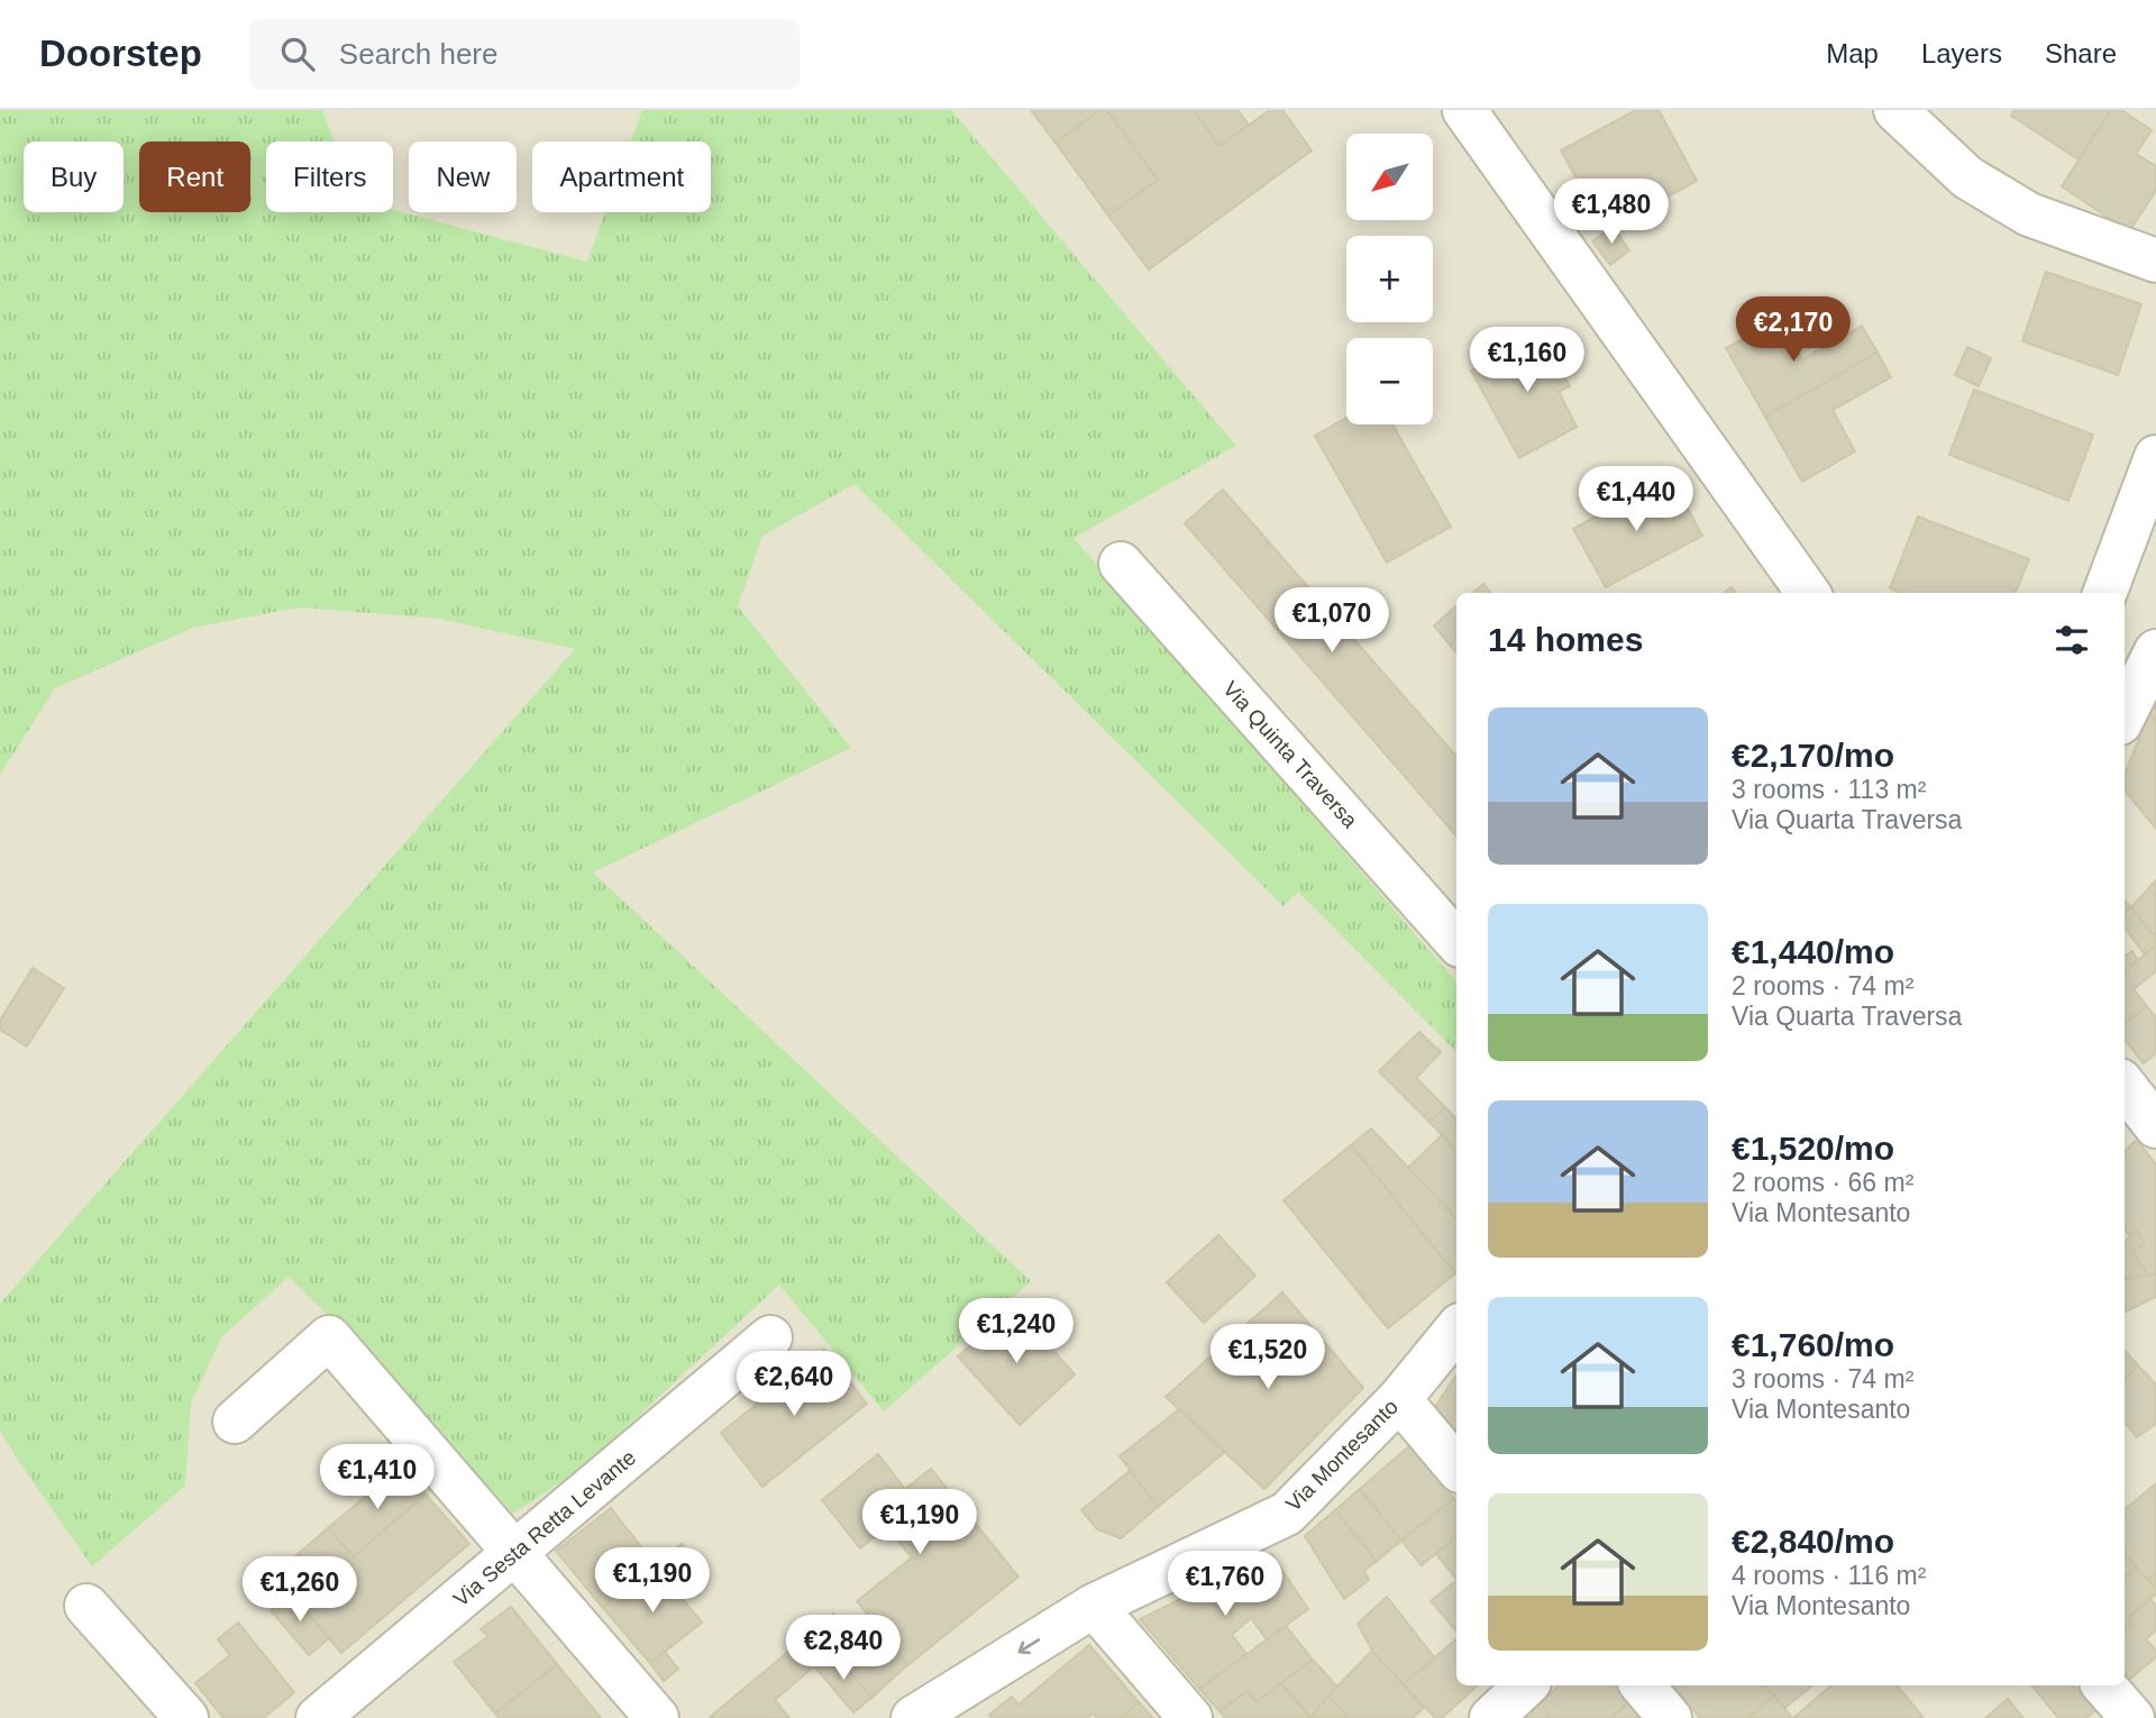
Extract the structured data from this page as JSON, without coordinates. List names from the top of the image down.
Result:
{
  "streets": {
    "street": ["Via Quinta Traversa", "Via Montesanto", "Via Sesta Retta Levante"]
  },
  "north": "bottom left",
  "page": {
    "header": "Doorstep",
    "search": "Search here",
    "nav": ["Map", "Layers", "Share"],
    "map_buttons": ["+", "−"],
    "chip": [
      "Buy",
      "Rent",
      "Filters",
      "New",
      "Apartment"
    ],
    "price": [
      "€1,480",
      "€2,170",
      "€1,160",
      "€1,440",
      "€1,070",
      "€1,240",
      "€1,520",
      "€2,640",
      "€1,410",
      "€1,190",
      "€1,190",
      "€1,760",
      "€1,260",
      "€2,840"
    ],
    "heading": "14 homes",
    "list": [
      {
        "name": "€2,170/mo",
        "note": "3 rooms · 113 m² · Via Quarta Traversa"
      },
      {
        "name": "€1,440/mo",
        "note": "2 rooms · 74 m² · Via Quarta Traversa"
      },
      {
        "name": "€1,520/mo",
        "note": "2 rooms · 66 m² · Via Montesanto"
      },
      {
        "name": "€1,760/mo",
        "note": "3 rooms · 74 m² · Via Montesanto"
      },
      {
        "name": "€2,840/mo",
        "note": "4 rooms · 116 m² · Via Montesanto"
      }
    ]
  }
}
